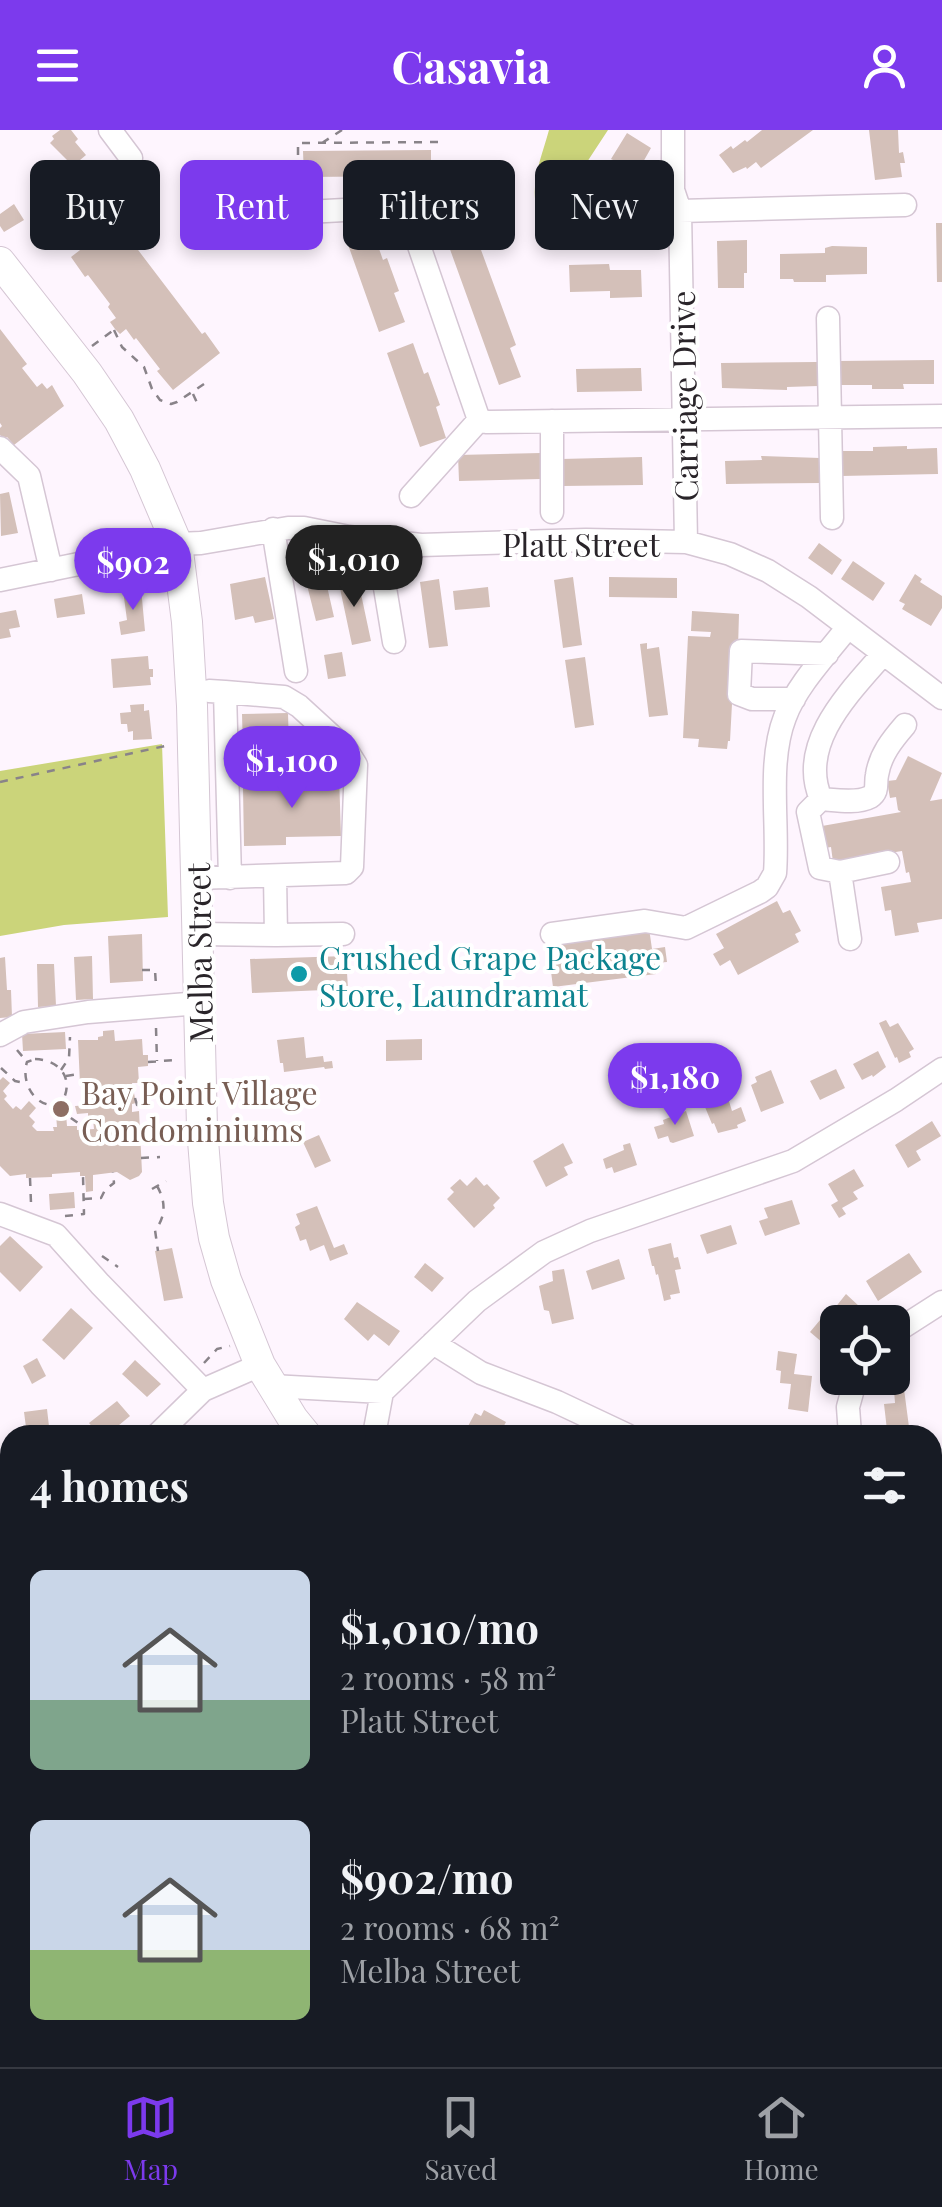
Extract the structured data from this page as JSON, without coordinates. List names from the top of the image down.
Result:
{
  "streets": {
    "main road": ["Melba Street"],
    "street": ["Carriage Drive", "Platt Street"]
  },
  "crossings": [
    ["Carriage Drive", "Platt Street"],
    ["Platt Street", "Melba Street"]
  ],
  "places": ["Crushed Grape Package Store, Laundramat", "Bay Point Village Condominiums"],
  "page": {
    "header": "Casavia",
    "chip": [
      "Buy",
      "Rent",
      "Filters",
      "New"
    ],
    "price": [
      "$1,010",
      "$902",
      "$1,100",
      "$1,180"
    ],
    "heading": "4 homes",
    "list": [
      {
        "name": "$1,010/mo",
        "note": "2 rooms · 58 m² · Platt Street"
      },
      {
        "name": "$902/mo",
        "note": "2 rooms · 68 m² · Melba Street"
      }
    ],
    "tabs": ["Map", "Saved", "Home"]
  }
}
